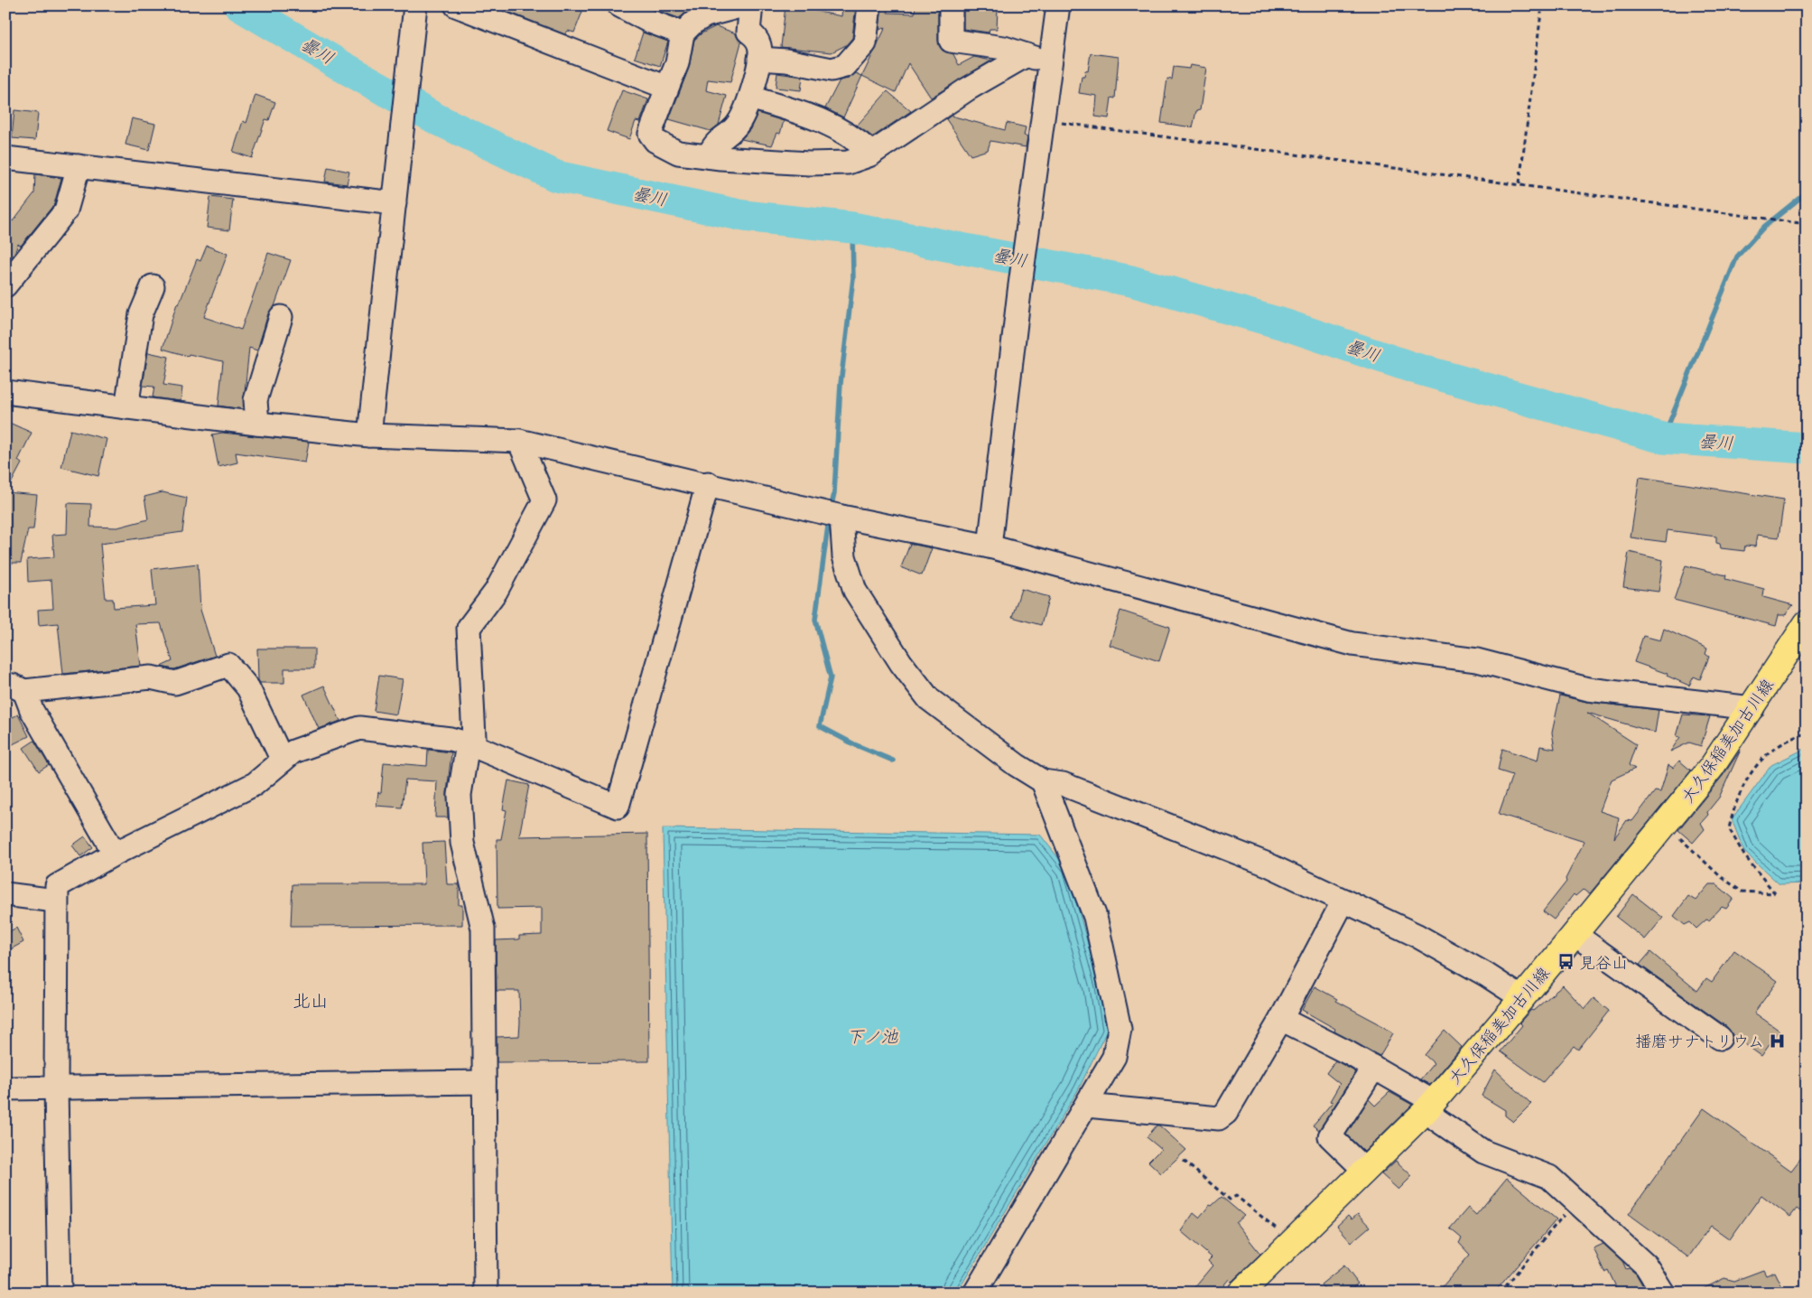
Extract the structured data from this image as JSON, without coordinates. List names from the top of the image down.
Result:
{
  "streets": {
    "main road": ["大久保稲美加古川線"]
  },
  "districts": ["北山"],
  "water": ["曇川", "下ノ池"],
  "places": {
    "bus stop": ["見谷山"],
    "hospital": ["播磨サナトリウム"]
  }
}
